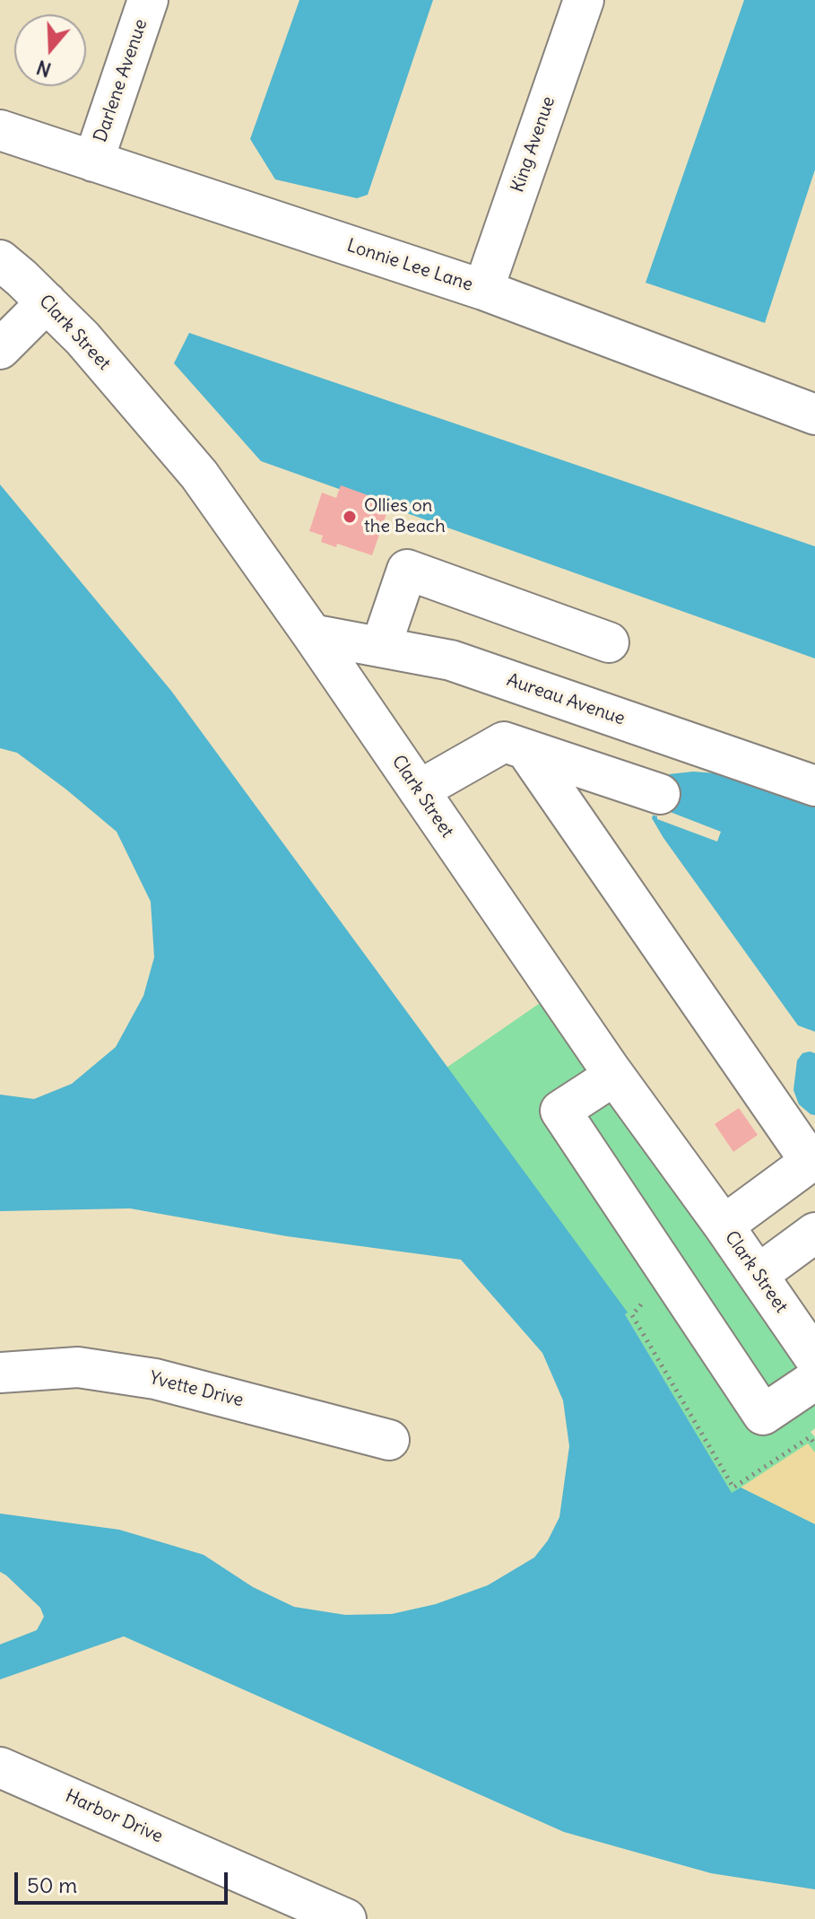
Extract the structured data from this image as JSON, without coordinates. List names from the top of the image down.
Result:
{
  "streets": {
    "street": [
      "Darlene Avenue",
      "King Avenue",
      "Lonnie Lee Lane",
      "Clark Street",
      "Aureau Avenue",
      "Yvette Drive",
      "Harbor Drive"
    ]
  },
  "crossings": [
    ["Darlene Avenue", "Lonnie Lee Lane"],
    ["King Avenue", "Lonnie Lee Lane"],
    ["Clark Street", "Aureau Avenue"]
  ],
  "places": ["Ollies on the Beach"],
  "scale_bar": "50 m",
  "north": "bottom"
}
